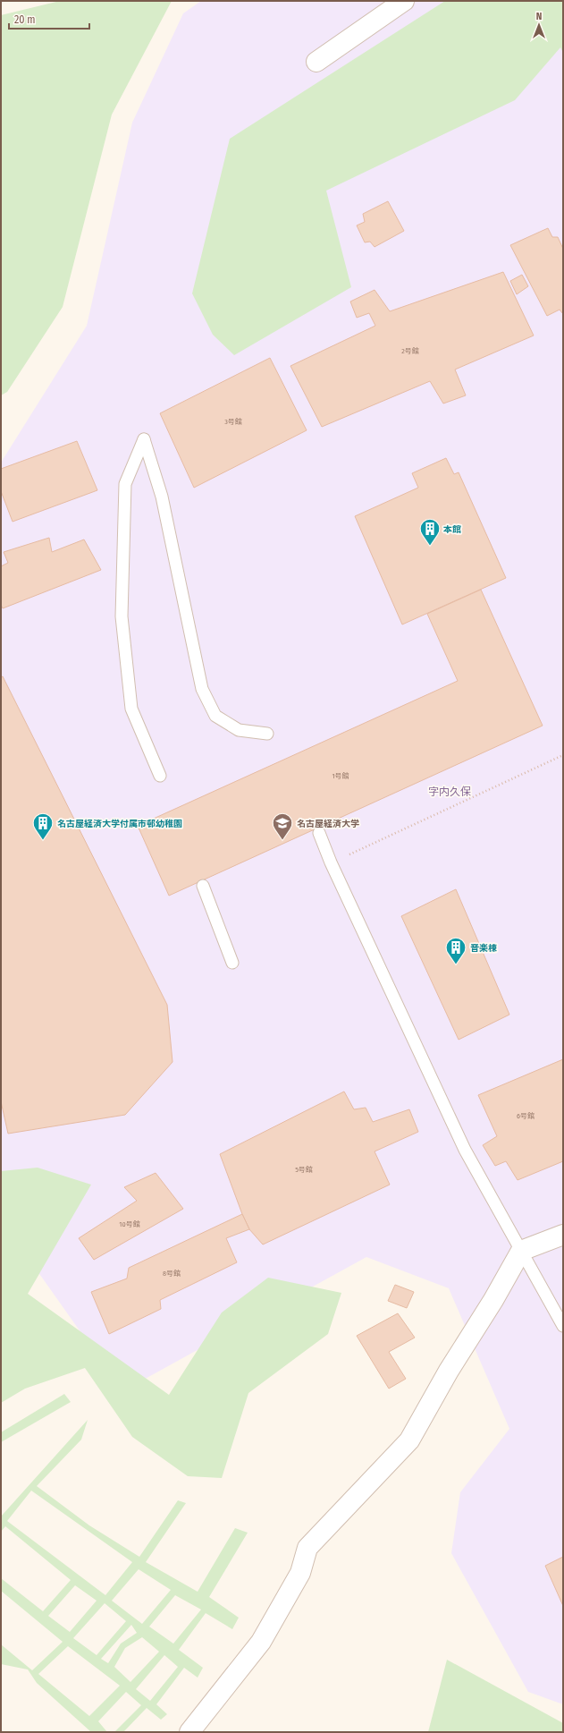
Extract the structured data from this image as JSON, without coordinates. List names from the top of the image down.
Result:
{
  "districts": ["字内久保"],
  "places": {
    "building": ["本館", "名古屋経済大学付属市邨幼稚園", "音楽棟"],
    "school or university": ["名古屋経済大学"]
  },
  "house_numbers": [
    "2号館",
    "3号館",
    "1号館",
    "6号館",
    "5号館",
    "10号館",
    "8号館"
  ],
  "scale_bar": "20 m",
  "north": "top"
}
